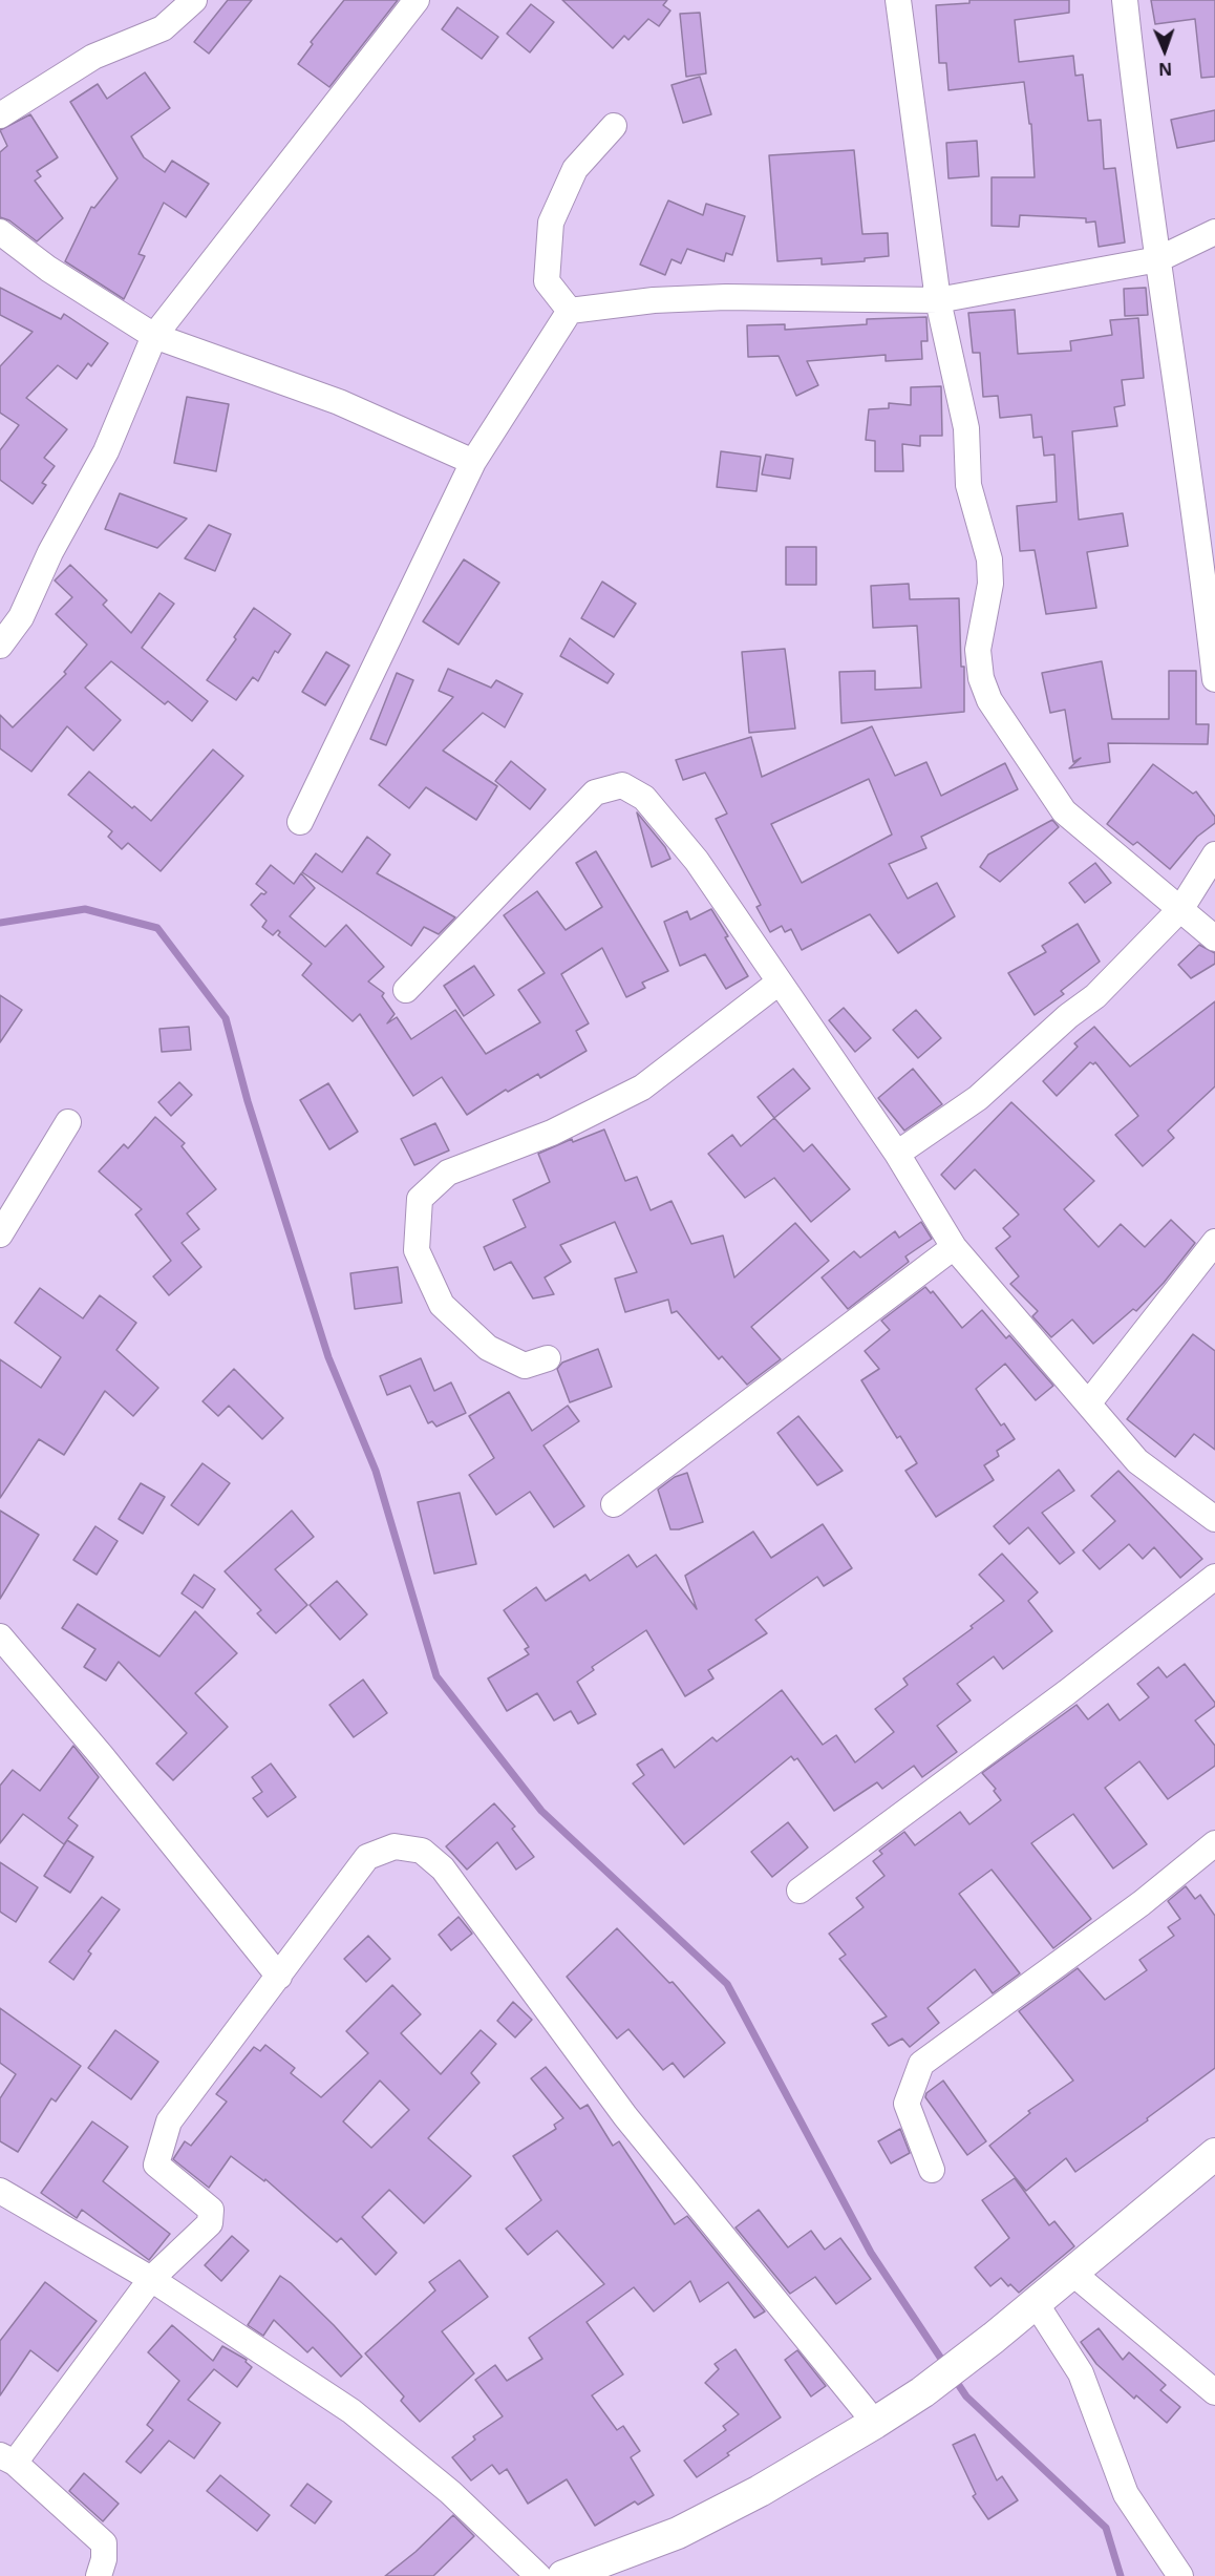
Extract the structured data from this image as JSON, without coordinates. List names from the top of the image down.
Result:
{
  "north": "bottom"
}
